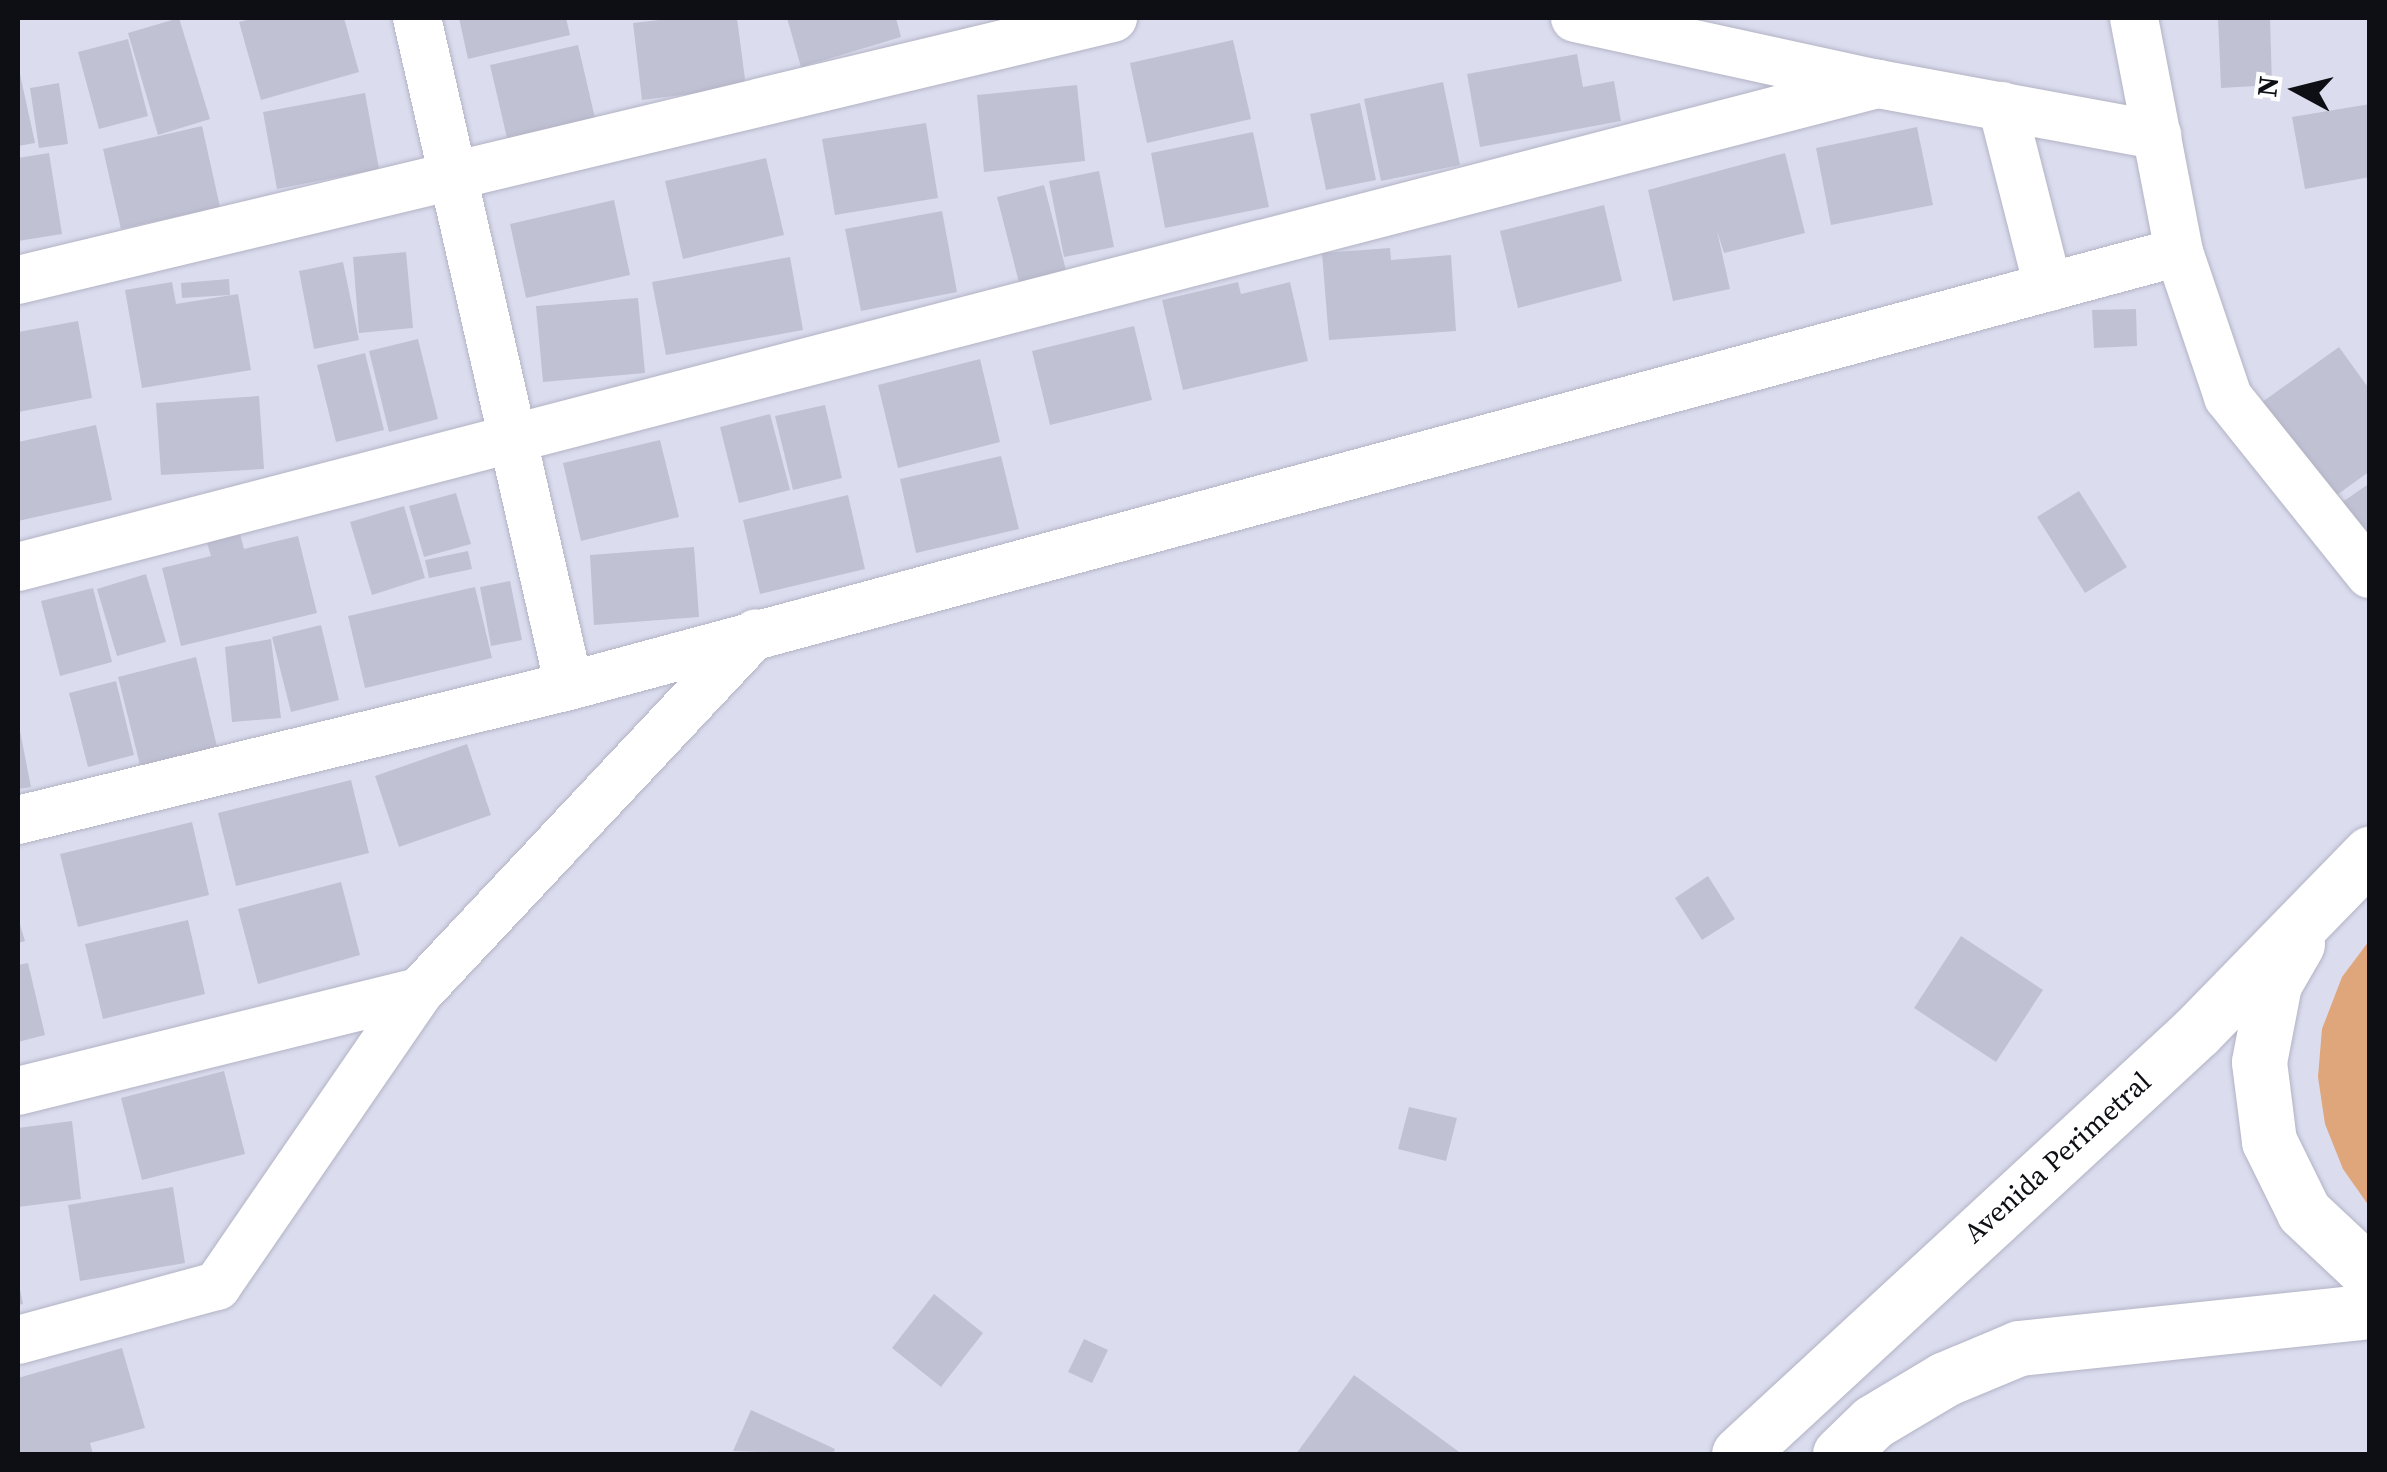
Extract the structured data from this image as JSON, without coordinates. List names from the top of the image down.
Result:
{
  "streets": {
    "main road": ["Avenida Perimetral"]
  },
  "north": "left"
}
